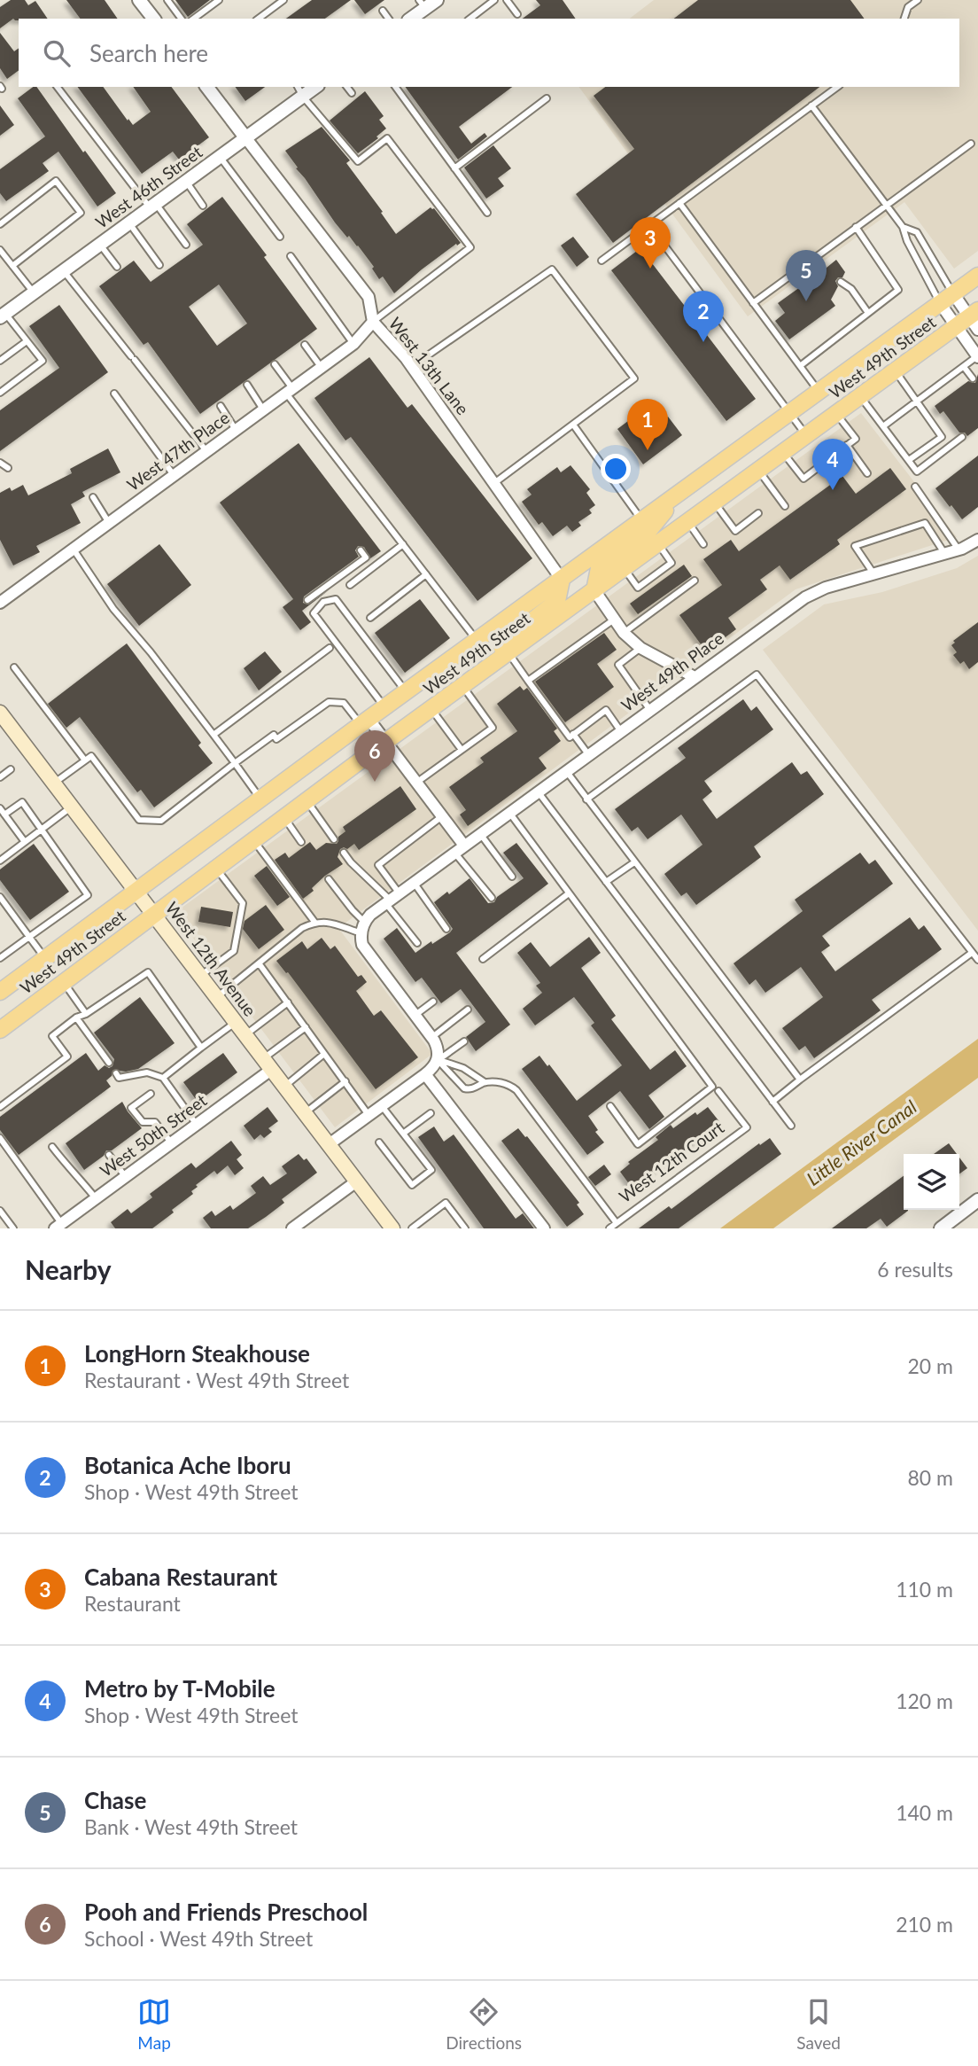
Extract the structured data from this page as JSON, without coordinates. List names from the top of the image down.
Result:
{
  "streets": {
    "main road": ["West 49th Street", "West 12th Avenue"],
    "street": [
      "West 46th Street",
      "West 13th Lane",
      "West 47th Place",
      "West 49th Place",
      "West 50th Street"
    ],
    "lane": ["West 12th Court"]
  },
  "crossings": [
    ["West 46th Street", "West 13th Lane"],
    ["West 49th Street", "West 13th Lane"],
    ["West 49th Street", "West 12th Avenue"],
    ["West 13th Lane", "West 47th Place"],
    ["West 12th Avenue", "West 50th Street"]
  ],
  "water": ["Little River Canal"],
  "page": {
    "search": "Search here",
    "pins": [
      "3",
      "5",
      "2",
      "1",
      "4",
      "6"
    ],
    "heading": ["Nearby", "6 results"],
    "list": [
      {
        "mark": "1",
        "name": "LongHorn Steakhouse",
        "note": "Restaurant · West 49th Street",
        "value": "20 m"
      },
      {
        "mark": "2",
        "name": "Botanica Ache Iboru",
        "note": "Shop · West 49th Street",
        "value": "80 m"
      },
      {
        "mark": "3",
        "name": "Cabana Restaurant",
        "note": "Restaurant",
        "value": "110 m"
      },
      {
        "mark": "4",
        "name": "Metro by T-Mobile",
        "note": "Shop · West 49th Street",
        "value": "120 m"
      },
      {
        "mark": "5",
        "name": "Chase",
        "note": "Bank · West 49th Street",
        "value": "140 m"
      },
      {
        "mark": "6",
        "name": "Pooh and Friends Preschool",
        "note": "School · West 49th Street",
        "value": "210 m"
      }
    ],
    "nav": ["Map", "Directions", "Saved"]
  }
}
